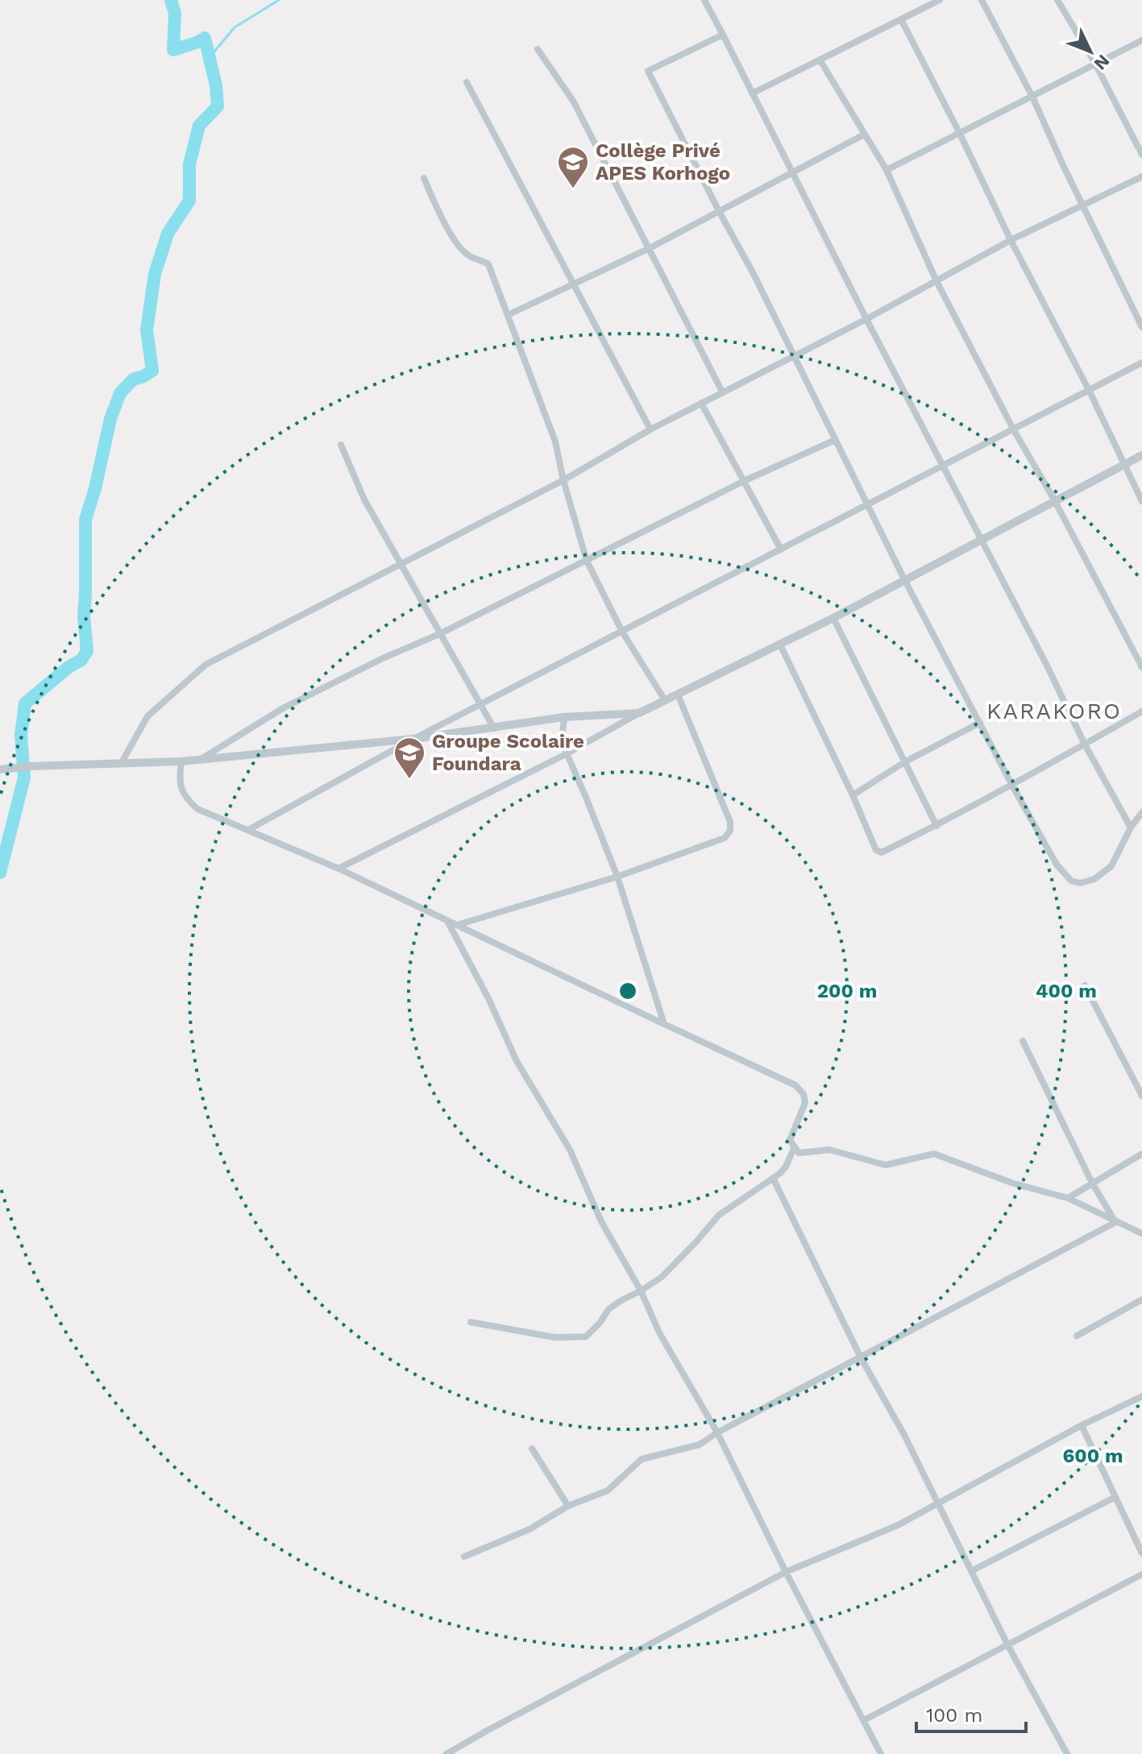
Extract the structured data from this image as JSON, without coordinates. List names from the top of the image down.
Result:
{
  "districts": ["KARAKORO"],
  "places": {
    "school or university": ["Collège Privé APES Korhogo", "Groupe Scolaire Foundara"]
  },
  "scale_bar": "100 m",
  "north": "bottom right",
  "rings": ["200 m", "400 m", "600 m"]
}
